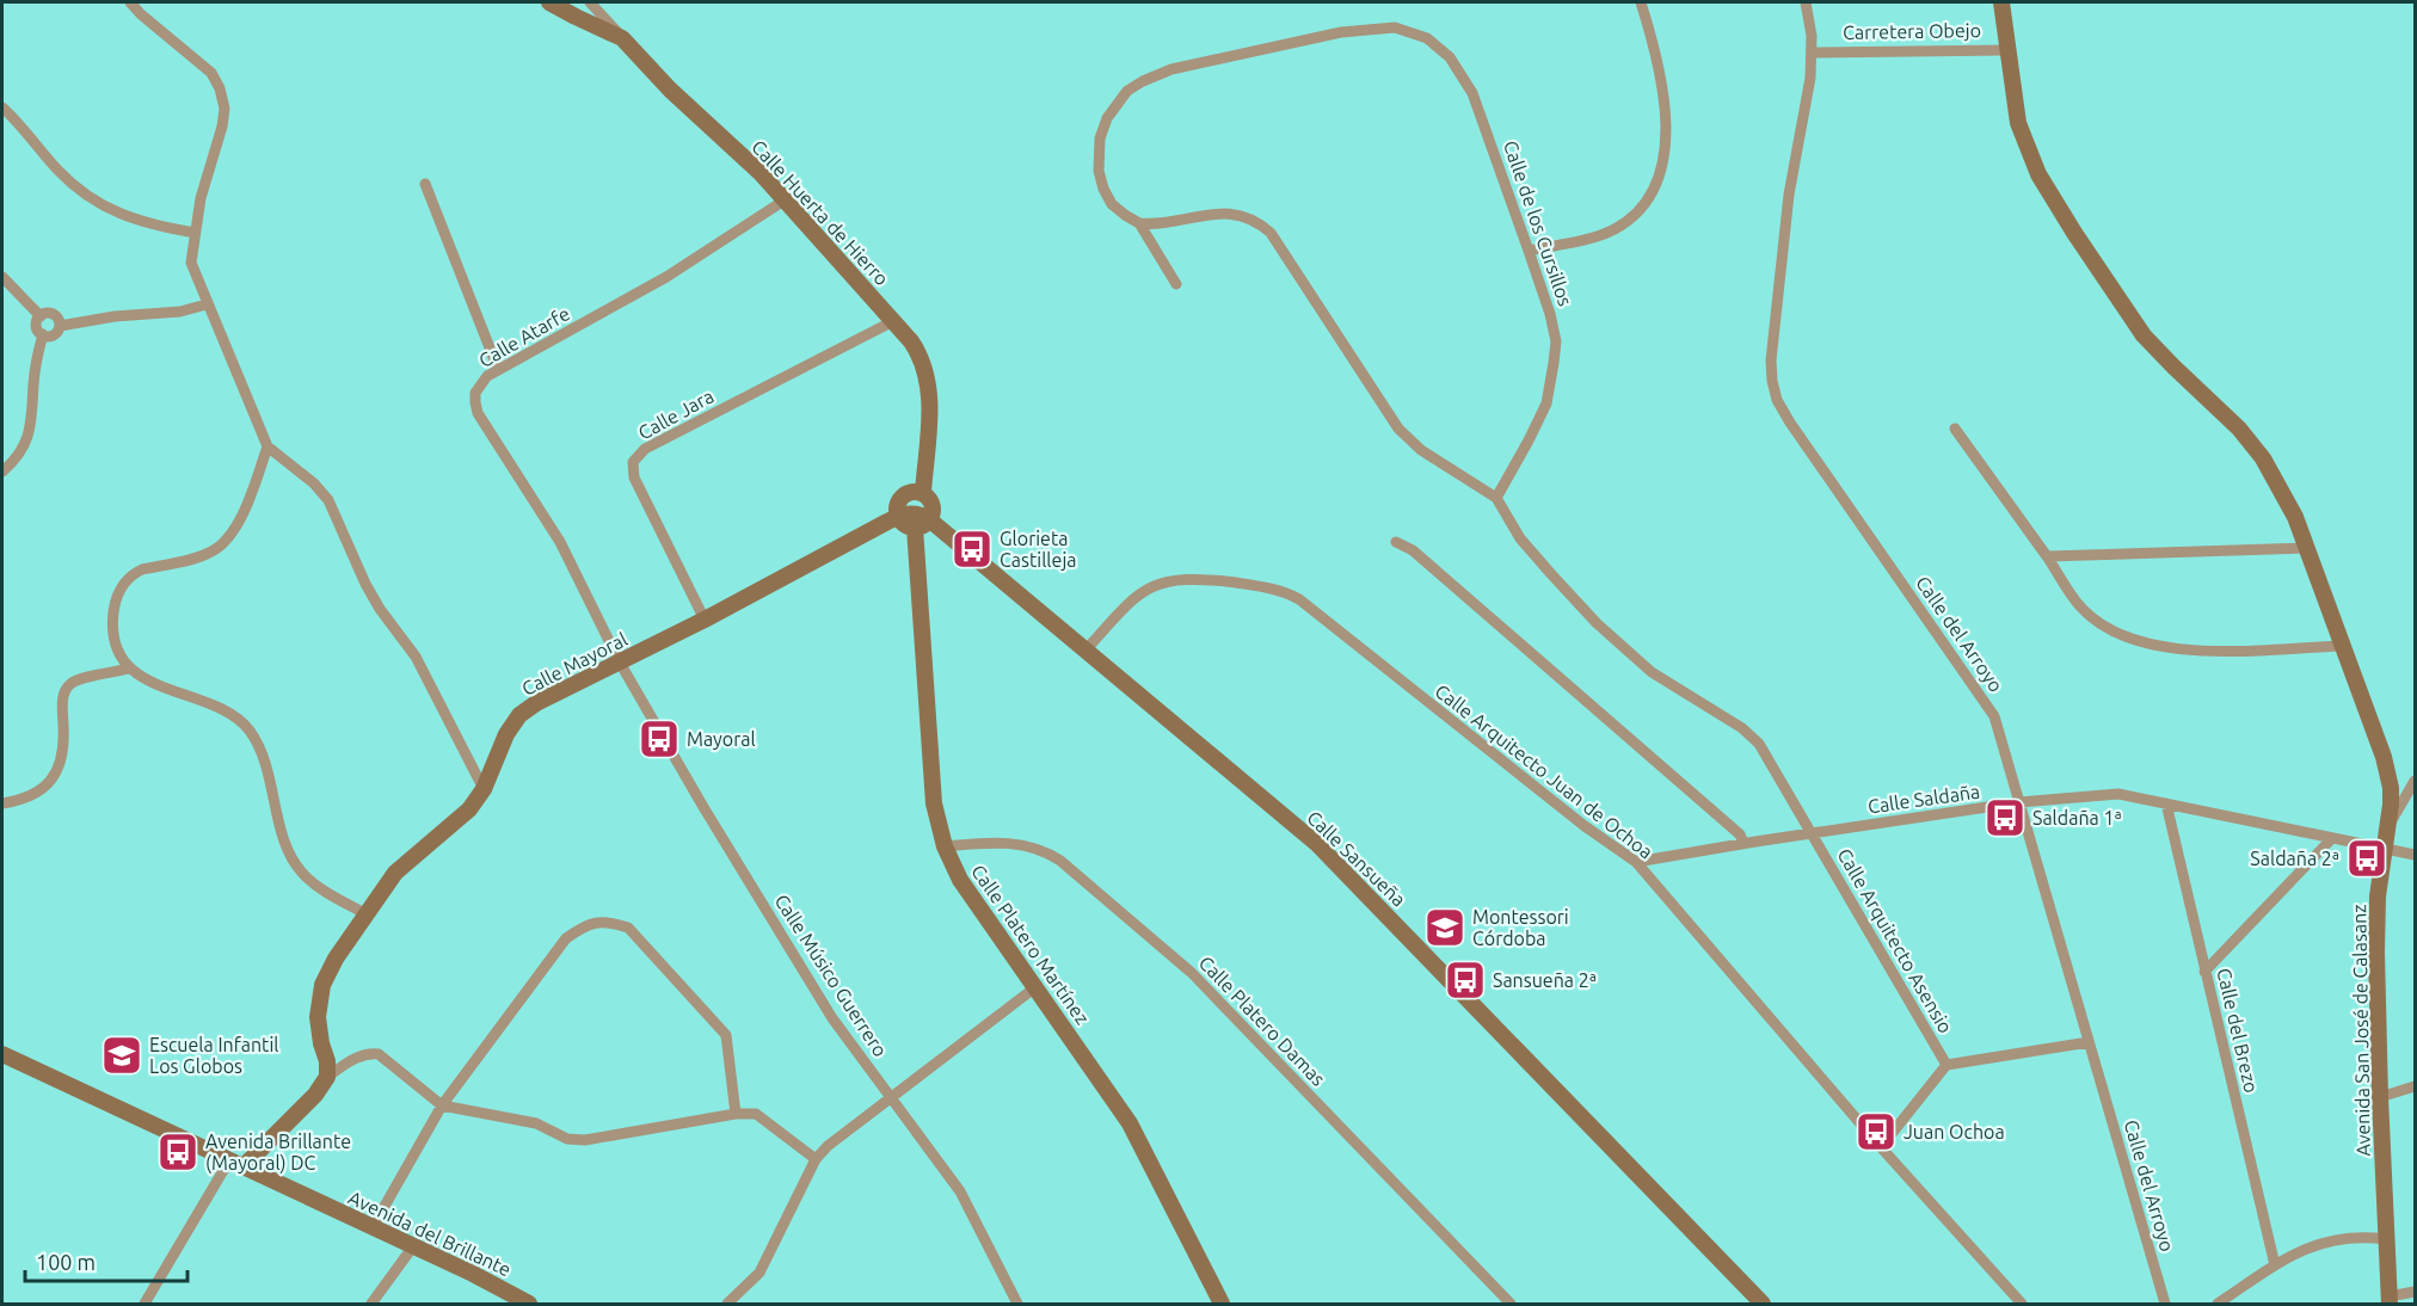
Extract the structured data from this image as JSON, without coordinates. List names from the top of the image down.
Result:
{
  "streets": {
    "street": [
      "Carretera Obejo",
      "Calle Huerta de Hierro",
      "Calle de los Cursillos",
      "Calle Atarfe",
      "Calle Jara",
      "Calle del Arroyo",
      "Calle Mayoral",
      "Calle Arquitecto Juan de Ochoa",
      "Calle Saldaña",
      "Calle Sansueña",
      "Calle Arquitecto Asensio",
      "Calle Platero Martínez",
      "Calle Músico Guerrero",
      "Calle Platero Damas",
      "Calle del Brezo",
      "Avenida San José de Calasanz",
      "Avenida del Brillante"
    ]
  },
  "crossings": [
    ["Carretera Obejo", "Calle del Arroyo"],
    ["Carretera Obejo", "Avenida San José de Calasanz"],
    ["Calle Huerta de Hierro", "Calle Atarfe"],
    ["Calle Huerta de Hierro", "Calle Jara"],
    ["Calle Huerta de Hierro", "Calle Mayoral"],
    ["Calle Huerta de Hierro", "Calle Sansueña"],
    ["Calle Huerta de Hierro", "Calle Platero Martínez"],
    ["Calle Atarfe", "Calle Mayoral"],
    ["Calle Atarfe", "Calle Músico Guerrero"],
    ["Calle Jara", "Calle Mayoral"],
    ["Calle del Arroyo", "Calle Saldaña"],
    ["Calle Mayoral", "Calle Sansueña"],
    ["Calle Mayoral", "Calle Platero Martínez"],
    ["Calle Mayoral", "Calle Músico Guerrero"],
    ["Calle Arquitecto Juan de Ochoa", "Calle Saldaña"],
    ["Calle Arquitecto Juan de Ochoa", "Calle Sansueña"],
    ["Calle Saldaña", "Calle Arquitecto Asensio"],
    ["Calle Saldaña", "Calle del Brezo"],
    ["Calle Saldaña", "Avenida San José de Calasanz"],
    ["Calle Sansueña", "Calle Platero Martínez"],
    ["Calle Platero Martínez", "Calle Platero Damas"]
  ],
  "places": {
    "bus stop": [
      "Glorieta Castilleja",
      "Mayoral",
      "Saldaña 1ª",
      "Saldaña 2ª",
      "Sansueña 2ª",
      "Juan Ochoa",
      "Avenida Brillante (Mayoral) DC"
    ],
    "school or university": ["Montessori Córdoba", "Escuela Infantil Los Globos"]
  },
  "scale_bar": "100 m"
}
